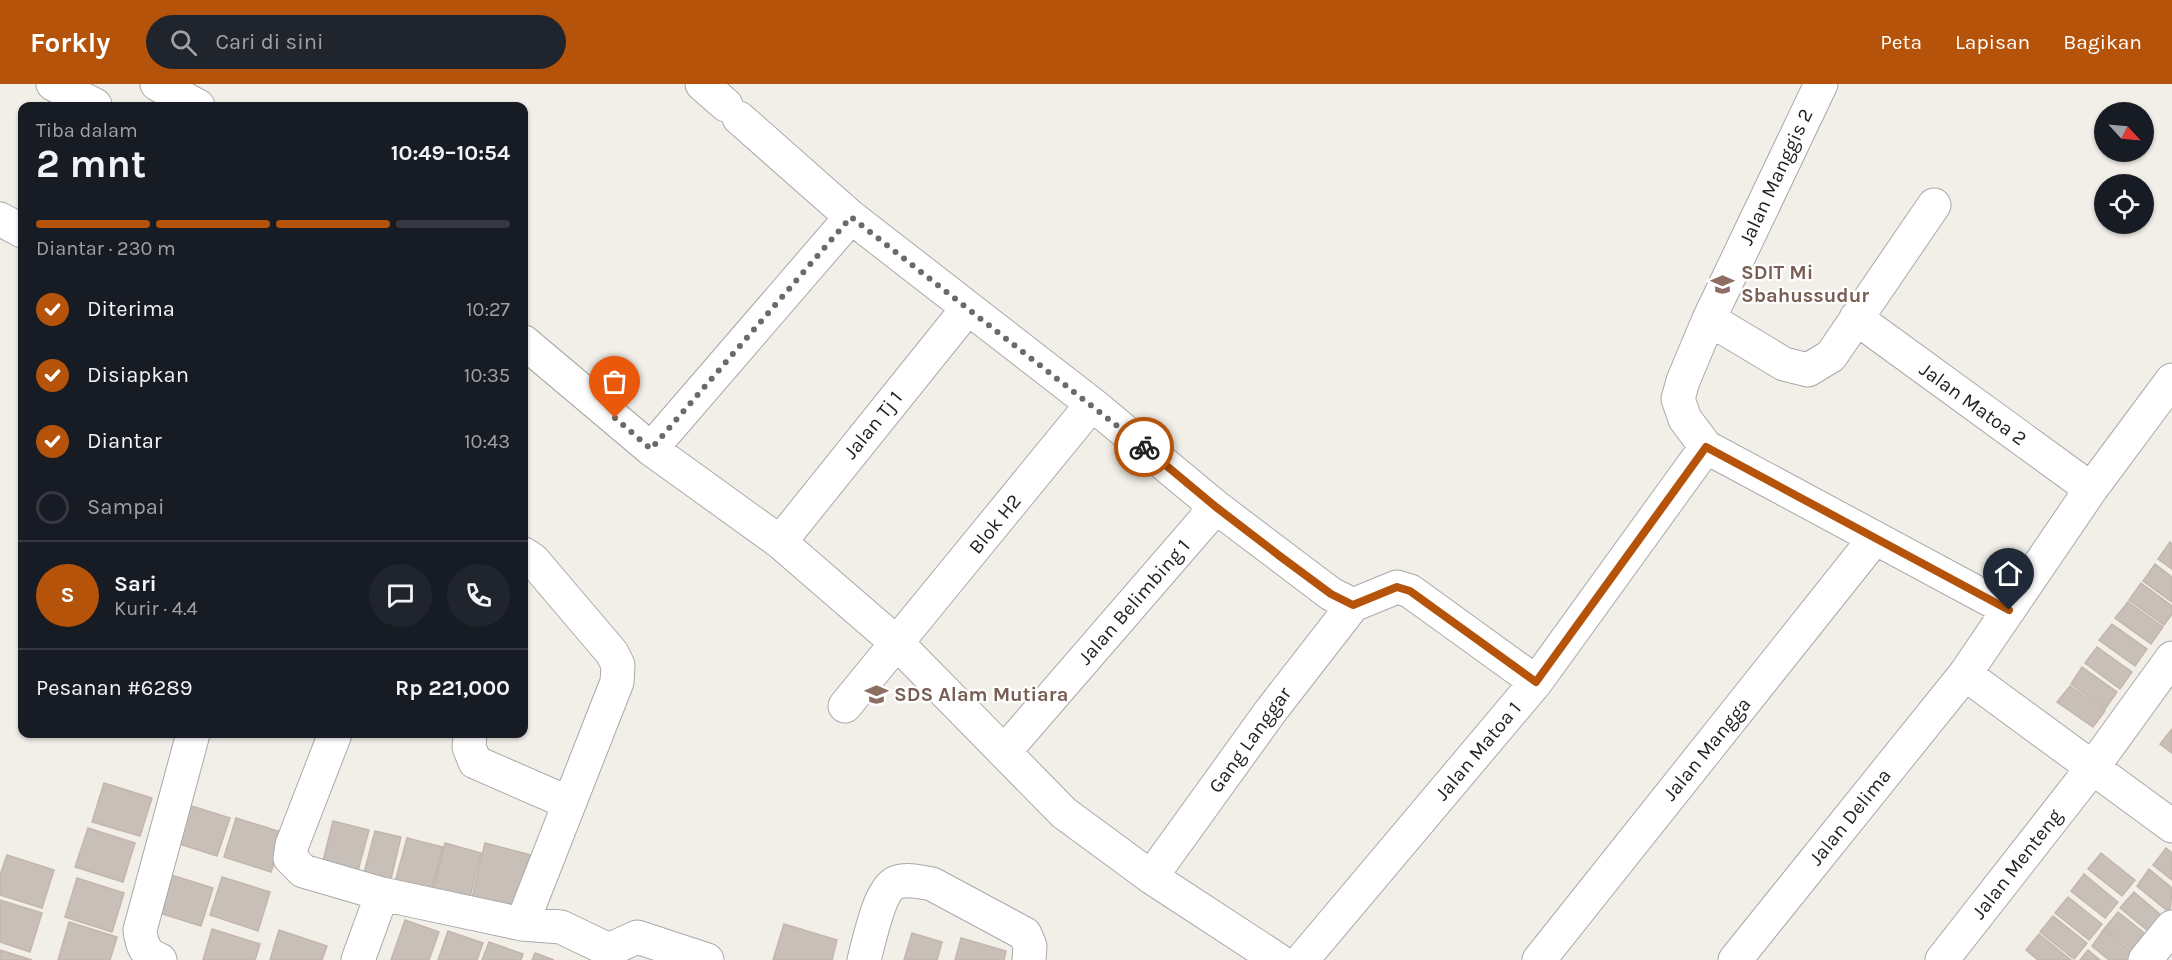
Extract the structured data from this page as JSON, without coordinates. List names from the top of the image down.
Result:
{
  "streets": {
    "street": [
      "Jalan Manggis 2",
      "Jalan Matoa 2",
      "Jalan Tj 1",
      "Blok H2",
      "Jalan Belimbing 1",
      "Gang Langgar",
      "Jalan Mangga",
      "Jalan Matoa 1",
      "Jalan Delima",
      "Jalan Menteng"
    ]
  },
  "crossings": [
    ["Jalan Manggis 2", "Jalan Mangga"],
    ["Jalan Manggis 2", "Jalan Matoa 1"],
    ["Jalan Manggis 2", "Jalan Delima"],
    ["Jalan Matoa 2", "Jalan Delima"]
  ],
  "places": {
    "school or university": ["SDIT Mi Sbahussudur", "SDS Alam Mutiara"]
  },
  "north": "bottom right",
  "page": {
    "header": "Forkly",
    "search": "Cari di sini",
    "nav": ["Peta", "Lapisan", "Bagikan"],
    "heading": ["2 mnt", "Tiba dalam", "10:49–10:54"],
    "panel": [
      "Sari",
      "Kurir · 4.4",
      "Pesanan #6289",
      "Rp 221,000"
    ],
    "bar": "Diantar · 230 m",
    "list": [
      ["Diterima", "10:27"],
      ["Disiapkan", "10:35"],
      ["Diantar", "10:43"],
      "Sampai"
    ],
    "round": "S"
  }
}
